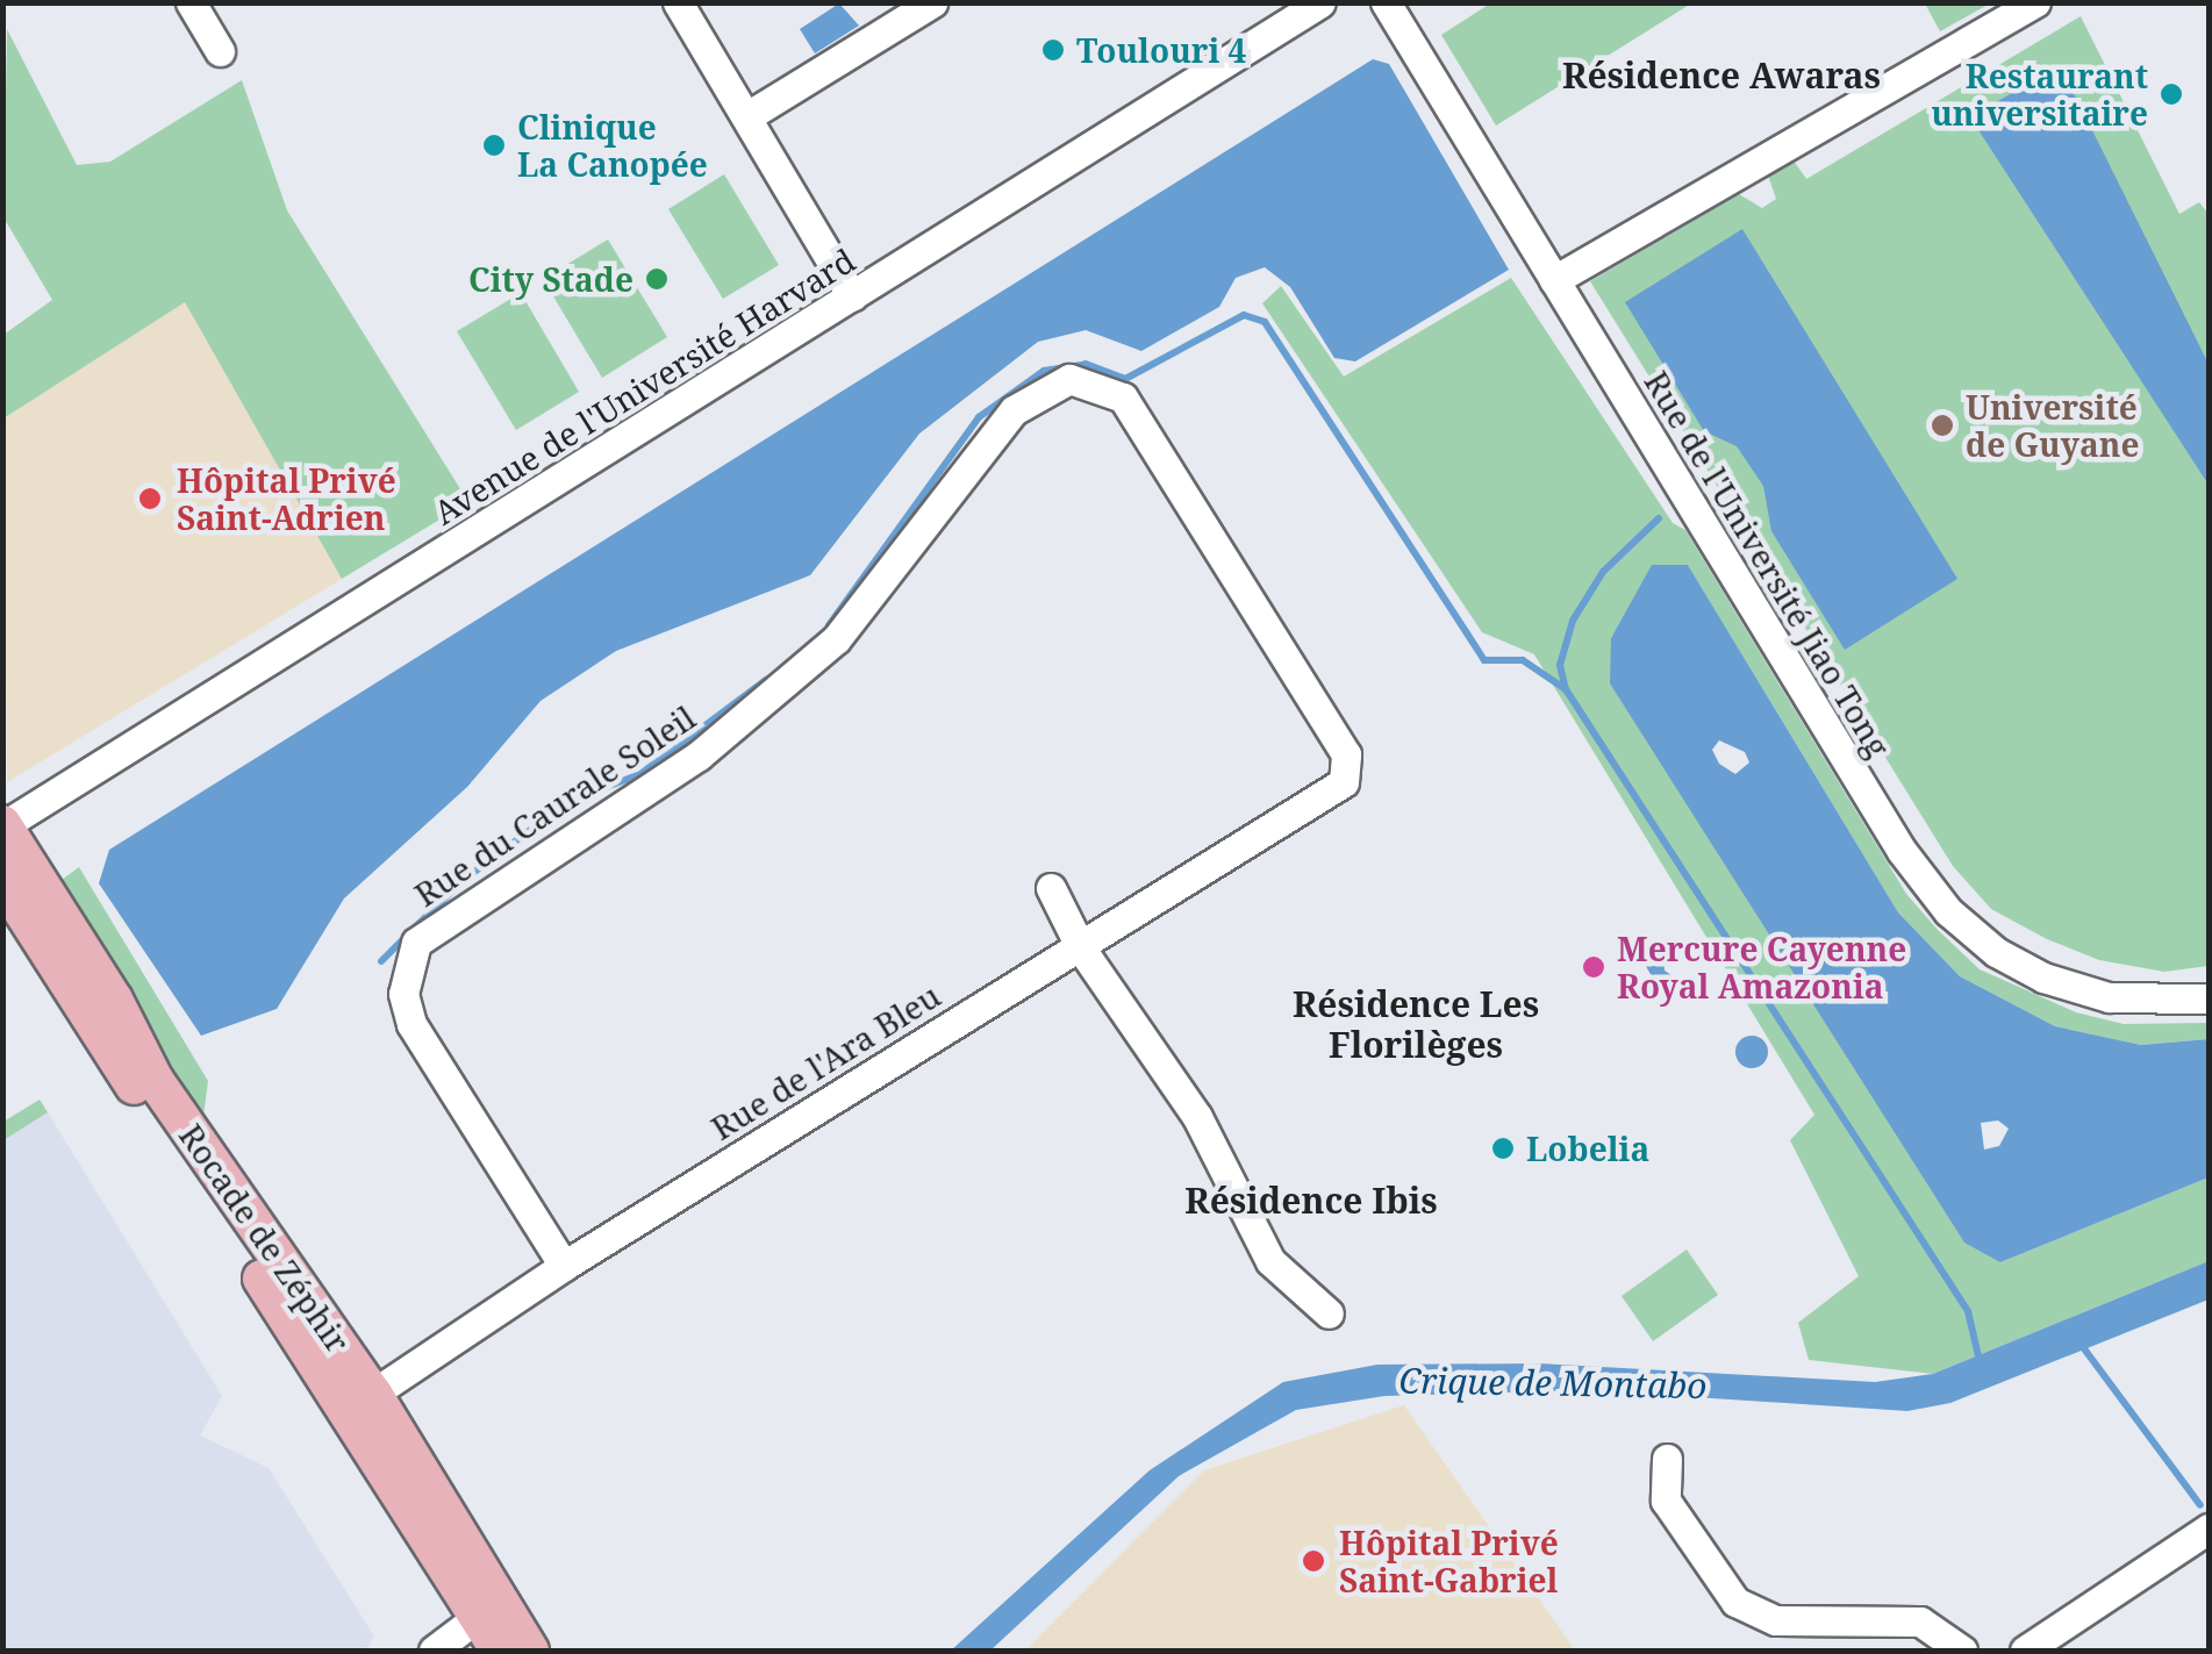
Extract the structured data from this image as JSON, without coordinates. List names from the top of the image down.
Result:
{
  "streets": {
    "main road": ["Rocade de Zéphir"],
    "street": [
      "Avenue de l'Université Harvard",
      "Rue de l'Université Jiao Tong",
      "Rue du Caurale Soleil",
      "Rue de l'Ara Bleu"
    ]
  },
  "crossings": [
    ["Avenue de l'Université Harvard", "Rocade de Zéphir"],
    ["Rue du Caurale Soleil", "Rue de l'Ara Bleu"],
    ["Rue de l'Ara Bleu", "Rocade de Zéphir"]
  ],
  "districts": ["Résidence Awaras", "Résidence Les Florilèges", "Résidence Ibis"],
  "water": ["Crique de Montabo"],
  "places": [
    "Toulouri 4",
    "Restaurant universitaire",
    "Clinique La Canopée",
    "City Stade",
    "Université de Guyane",
    "Hôpital Privé Saint-Adrien",
    "Mercure Cayenne Royal Amazonia",
    "Lobelia",
    "Hôpital Privé Saint-Gabriel"
  ]
}
